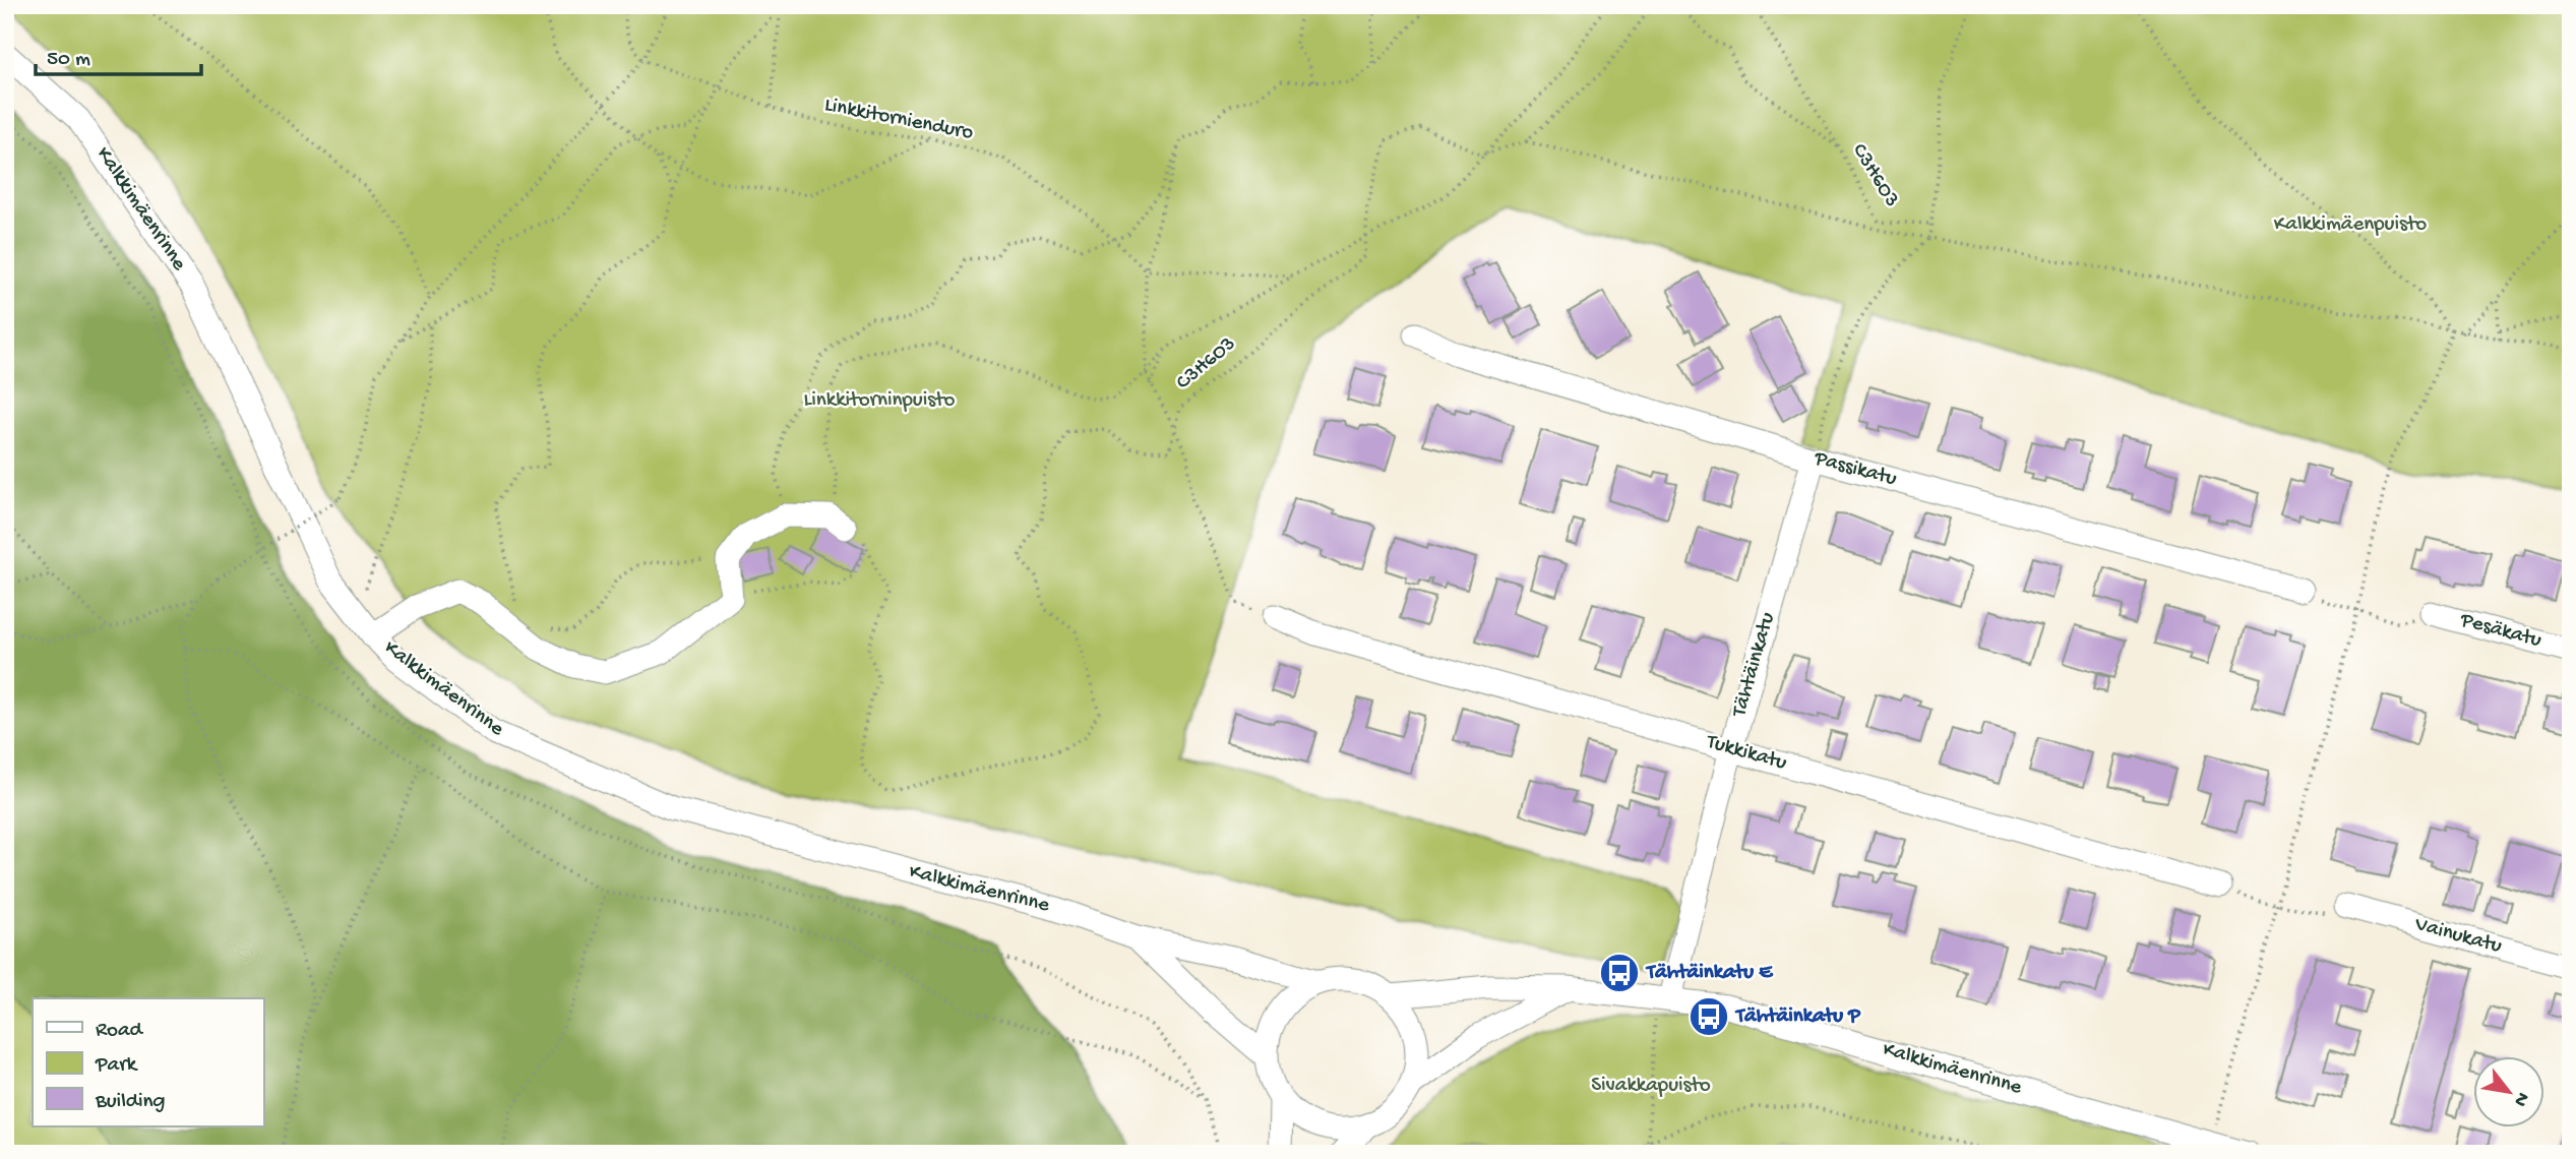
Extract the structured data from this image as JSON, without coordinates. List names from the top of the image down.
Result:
{
  "streets": {
    "street": [
      "Kalkkimäenrinne",
      "Passikatu",
      "Pesäkatu",
      "Tähtäinkatu",
      "Tukkikatu",
      "Vainukatu"
    ],
    "path": ["Linkkitornienduro", "C3H6O3"]
  },
  "crossings": [
    ["Kalkkimäenrinne", "Tähtäinkatu"],
    ["Passikatu", "Tähtäinkatu"],
    ["Tähtäinkatu", "Tukkikatu"]
  ],
  "parks": ["Kalkkimäenpuisto", "Linkkitorninpuisto", "Sivakkapuisto"],
  "places": {
    "bus stop": ["Tähtäinkatu E", "Tähtäinkatu P"]
  },
  "legend": ["Road", "Park", "Building"],
  "scale_bar": "50 m",
  "north": "bottom right"
}
